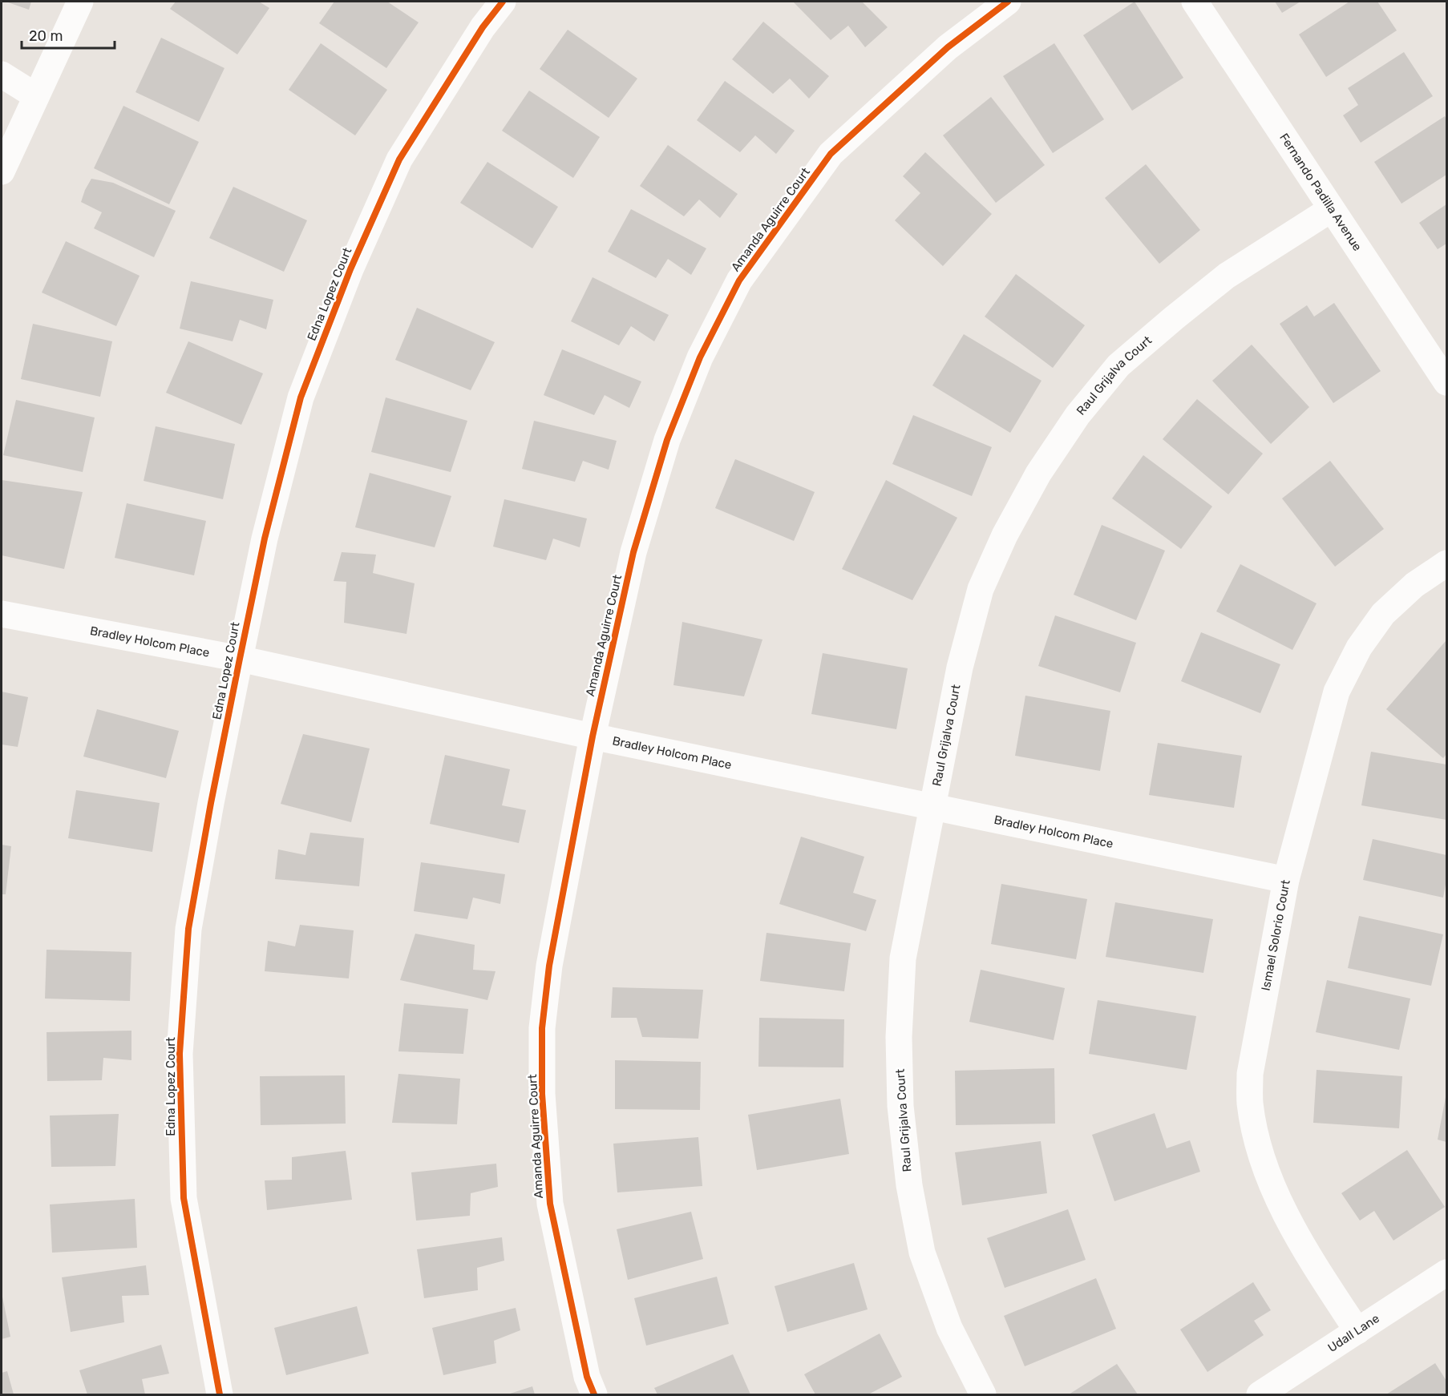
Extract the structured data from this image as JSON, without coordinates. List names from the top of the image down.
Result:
{
  "streets": {
    "street": [
      "Fernando Padilla Avenue",
      "Amanda Aguirre Court",
      "Edna Lopez Court",
      "Raul Grijalva Court",
      "Bradley Holcom Place",
      "Ismael Solorio Court",
      "Udall Lane"
    ]
  },
  "crossings": [
    ["Fernando Padilla Avenue", "Raul Grijalva Court"],
    ["Amanda Aguirre Court", "Bradley Holcom Place"],
    ["Edna Lopez Court", "Bradley Holcom Place"],
    ["Raul Grijalva Court", "Bradley Holcom Place"],
    ["Bradley Holcom Place", "Ismael Solorio Court"],
    ["Ismael Solorio Court", "Udall Lane"]
  ],
  "scale_bar": "20 m"
}
